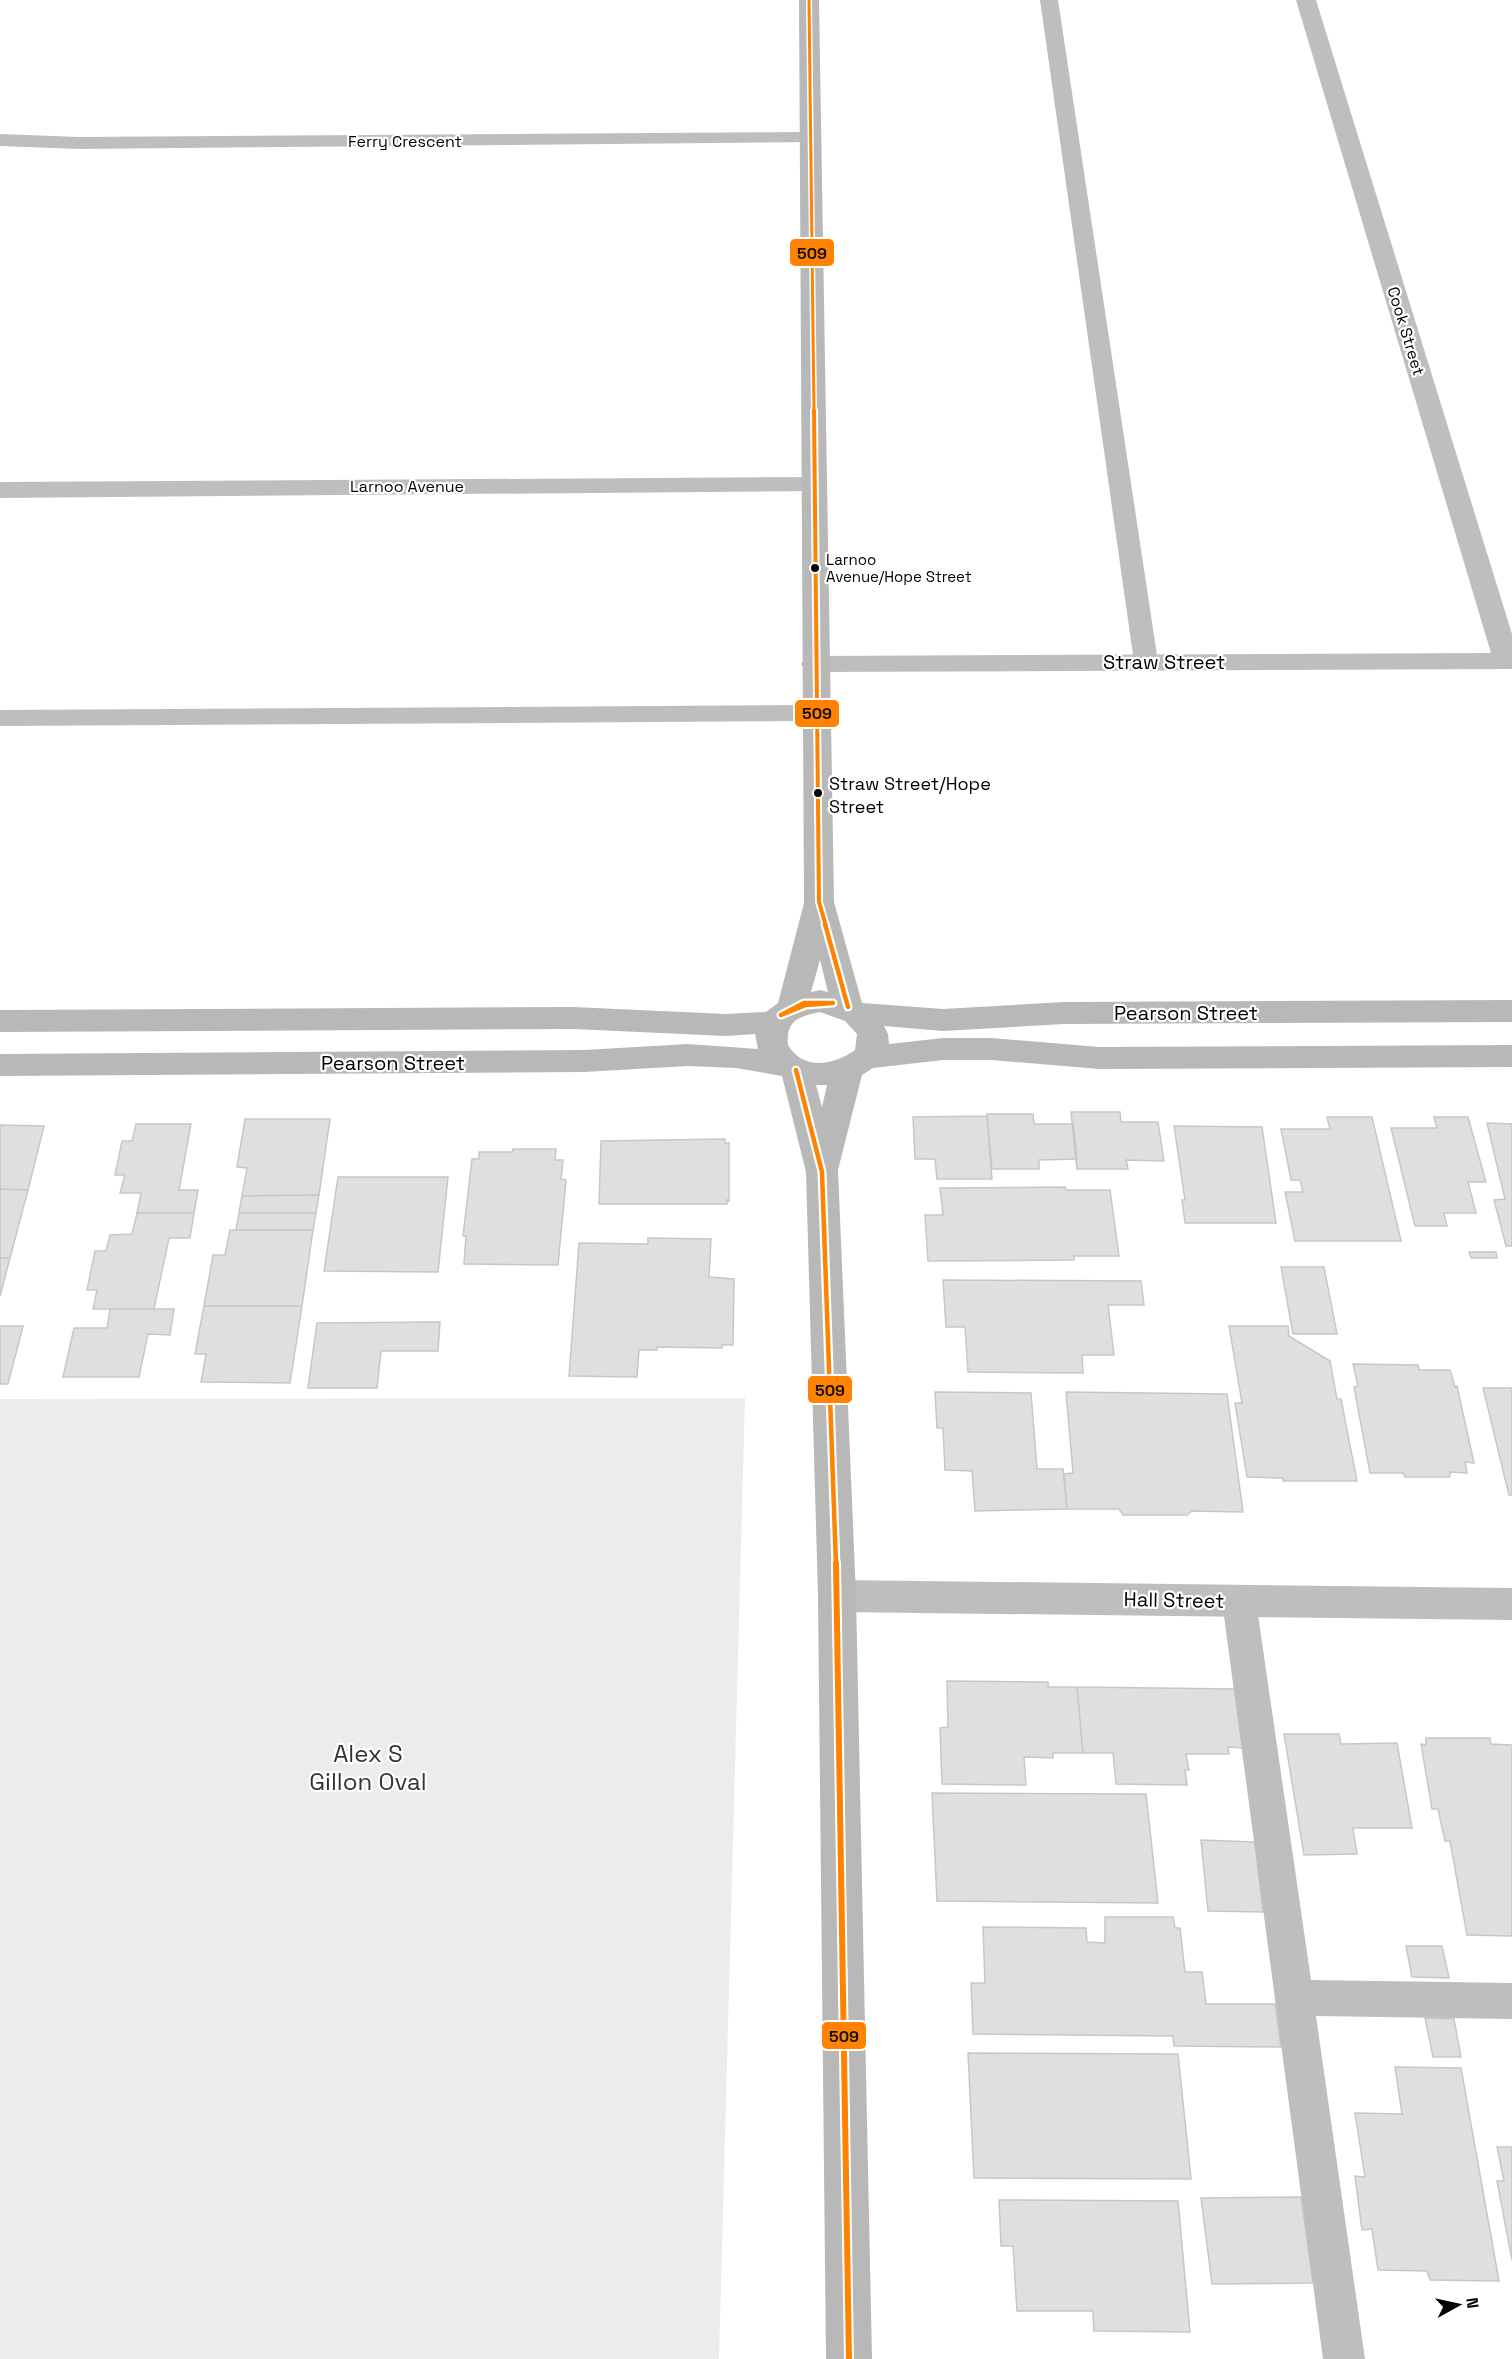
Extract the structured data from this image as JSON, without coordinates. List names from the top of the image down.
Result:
{
  "streets": {
    "street": [
      "Ferry Crescent",
      "Cook Street",
      "Larnoo Avenue",
      "Straw Street",
      "Pearson Street",
      "Hall Street"
    ]
  },
  "crossings": [
    ["Cook Street", "Straw Street"]
  ],
  "parks": ["Alex S Gillon Oval"],
  "places": ["Larnoo Avenue/Hope Street", "Straw Street/Hope Street"],
  "lines": ["transit line 509"],
  "north": "right"
}
